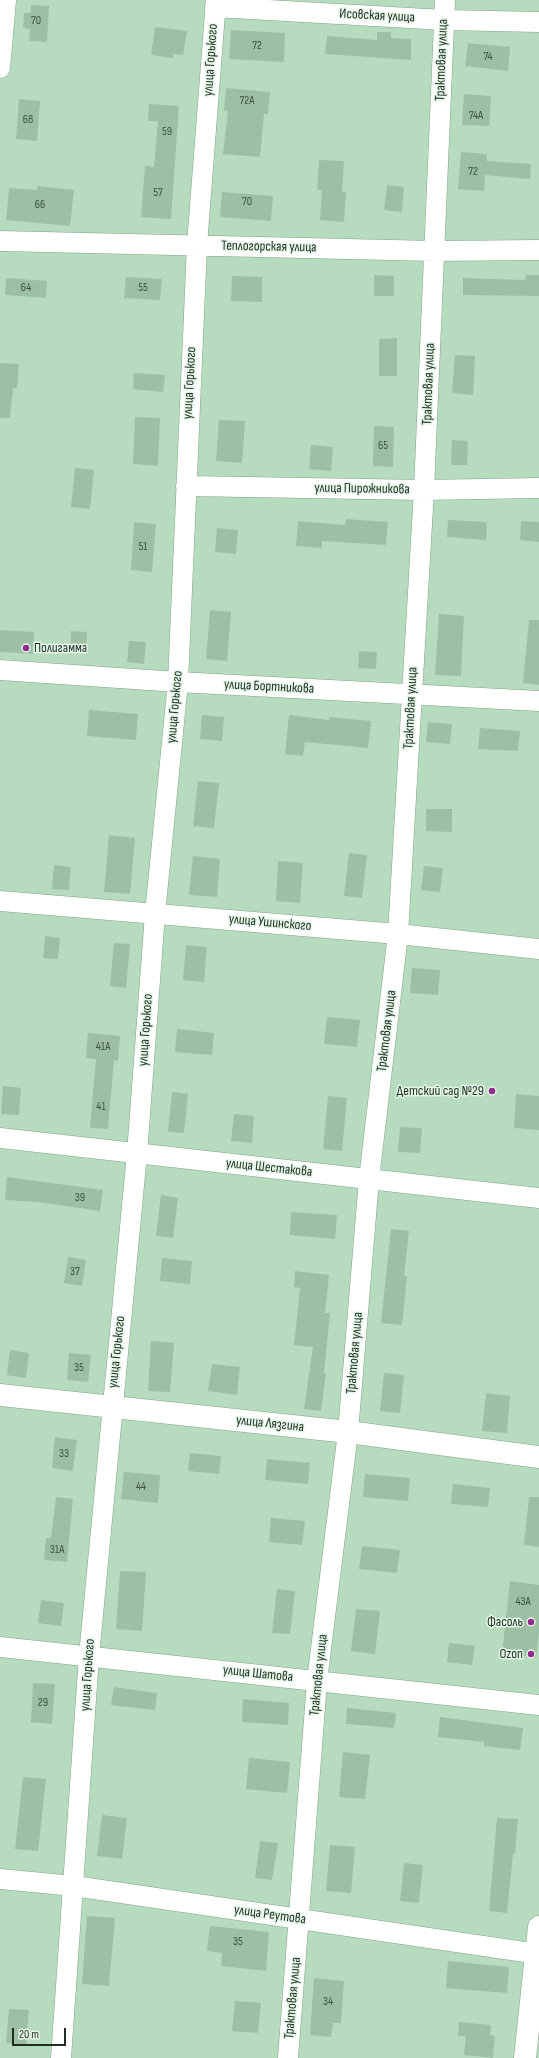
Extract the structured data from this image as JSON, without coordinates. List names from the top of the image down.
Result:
{
  "streets": {
    "main road": ["улица Лязгина"],
    "street": [
      "Исовская улица",
      "улица Горького",
      "Трактовая улица",
      "Теплогорская улица",
      "улица Пирожникова",
      "улица Бортникова",
      "улица Ушинского",
      "улица Шестакова",
      "улица Шатова",
      "улица Реутова"
    ]
  },
  "crossings": [
    ["Исовская улица", "улица Горького"],
    ["Исовская улица", "Трактовая улица"],
    ["улица Горького", "Теплогорская улица"],
    ["улица Горького", "улица Пирожникова"],
    ["улица Горького", "улица Бортникова"],
    ["улица Горького", "улица Ушинского"],
    ["улица Горького", "улица Шестакова"],
    ["улица Горького", "улица Лязгина"],
    ["улица Горького", "улица Шатова"],
    ["улица Горького", "улица Реутова"],
    ["Трактовая улица", "Теплогорская улица"],
    ["Трактовая улица", "улица Пирожникова"],
    ["Трактовая улица", "улица Бортникова"],
    ["Трактовая улица", "улица Ушинского"],
    ["Трактовая улица", "улица Шестакова"],
    ["Трактовая улица", "улица Лязгина"],
    ["Трактовая улица", "улица Шатова"],
    ["Трактовая улица", "улица Реутова"]
  ],
  "places": [
    "Полигамма",
    "Детский сад №29",
    "Фасоль",
    "Ozon"
  ],
  "house_numbers": [
    "70",
    "72",
    "74",
    "72А",
    "74А",
    "68",
    "59",
    "72",
    "57",
    "70",
    "66",
    "64",
    "55",
    "65",
    "51",
    "41А",
    "41",
    "39",
    "37",
    "35",
    "33",
    "44",
    "31А",
    "43А",
    "29",
    "35",
    "34"
  ],
  "scale_bar": "20 m"
}
